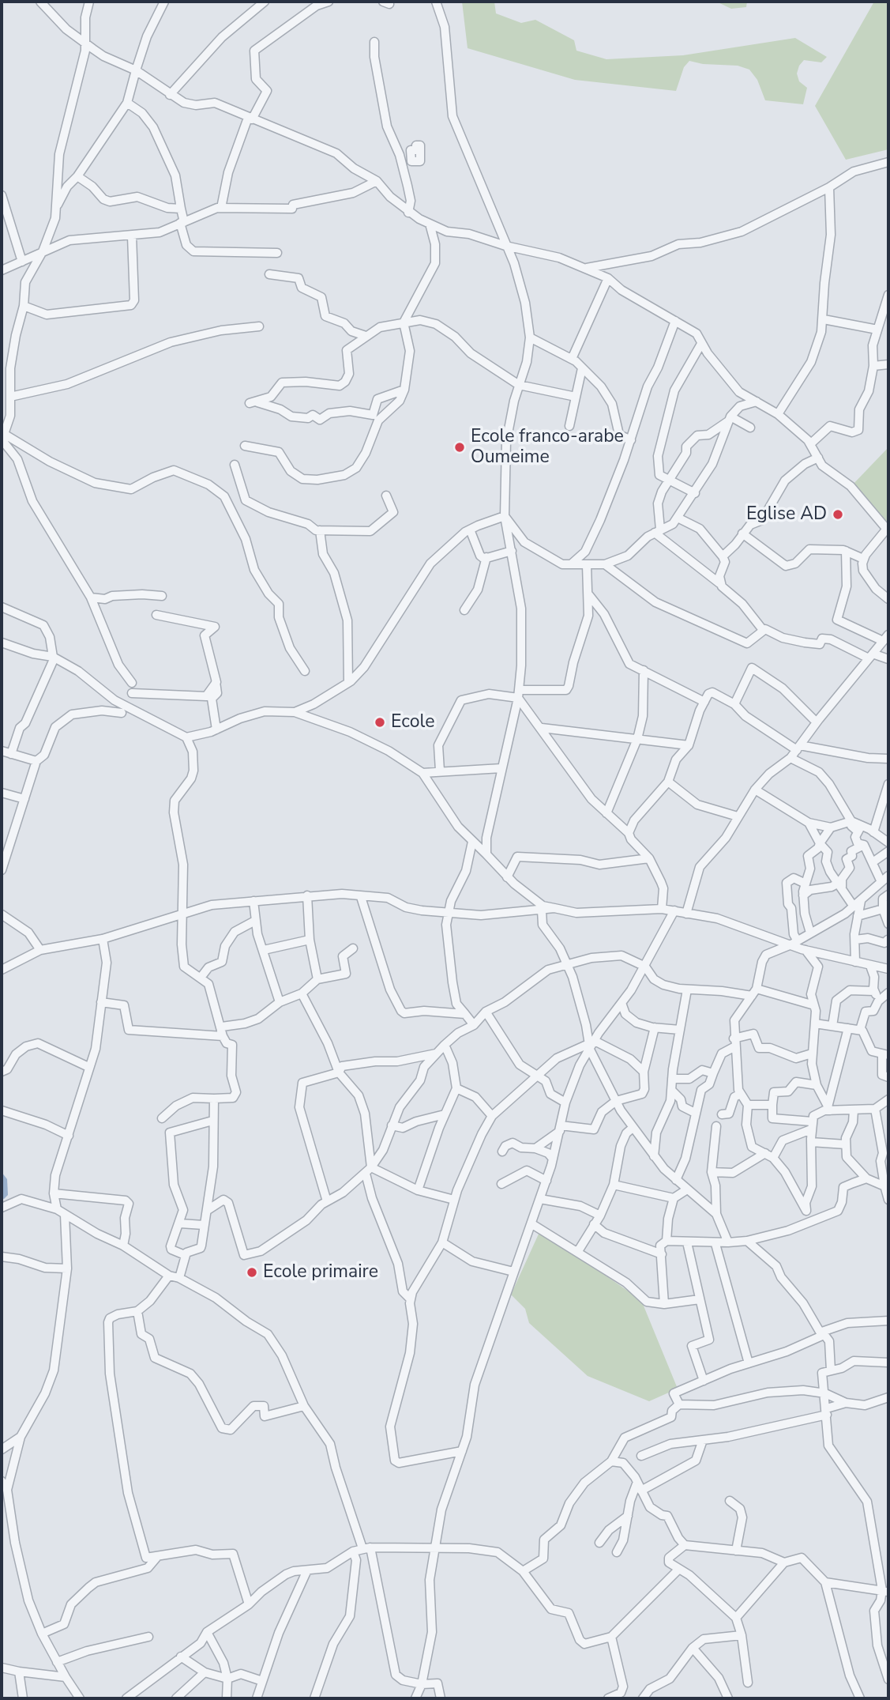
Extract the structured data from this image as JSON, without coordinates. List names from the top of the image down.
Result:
{
  "places": [
    "Ecole franco-arabe Oumeime",
    "Eglise AD",
    "Ecole",
    "Ecole primaire"
  ]
}
